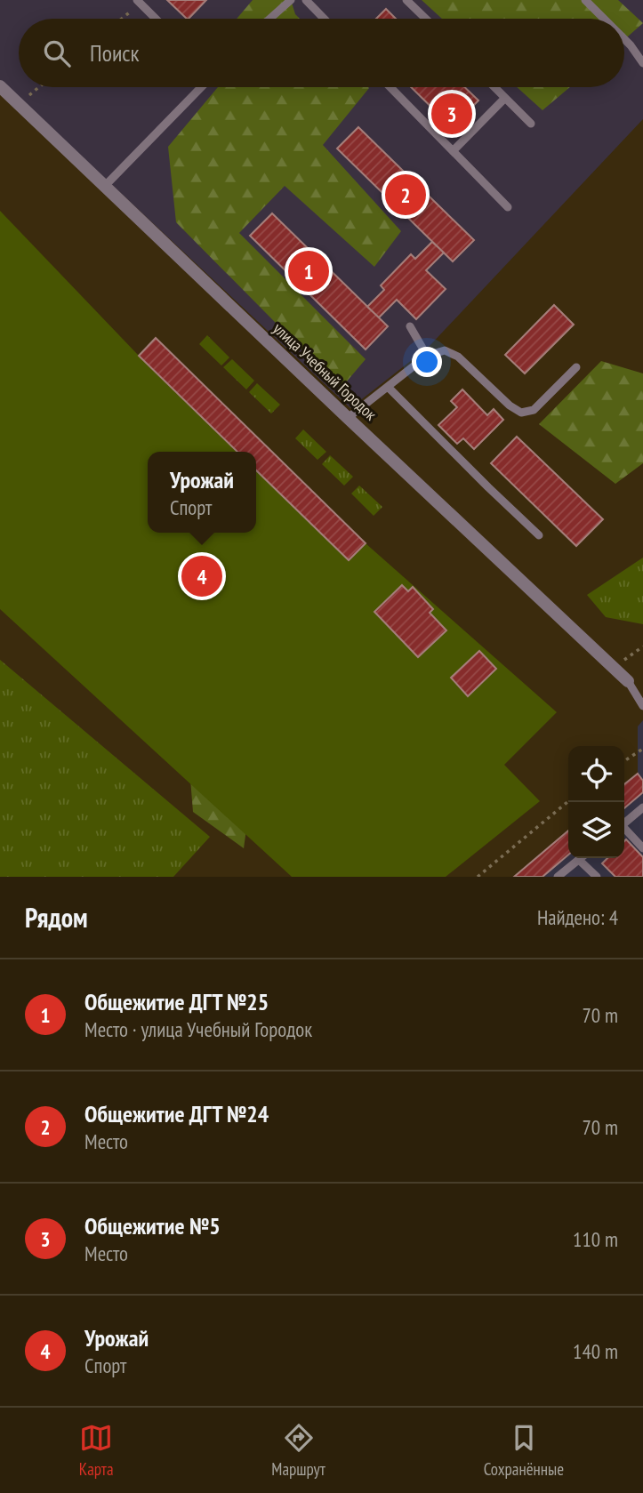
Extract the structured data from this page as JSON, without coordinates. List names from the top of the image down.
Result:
{
  "streets": {
    "street": ["улица Учебный Городок"]
  },
  "page": {
    "search": "Поиск",
    "pins": [
      "3",
      "2",
      "1",
      "4"
    ],
    "popup": ["Урожай", "Спорт"],
    "heading": ["Рядом", "Найдено: 4"],
    "list": [
      {
        "mark": "1",
        "name": "Общежитие ДГТ №25",
        "note": "Место · улица Учебный Городок",
        "value": "70 m"
      },
      {
        "mark": "2",
        "name": "Общежитие ДГТ №24",
        "note": "Место",
        "value": "70 m"
      },
      {
        "mark": "3",
        "name": "Общежитие №5",
        "note": "Место",
        "value": "110 m"
      },
      {
        "mark": "4",
        "name": "Урожай",
        "note": "Спорт",
        "value": "140 m"
      }
    ],
    "nav": ["Карта", "Маршрут", "Сохранённые"]
  }
}
